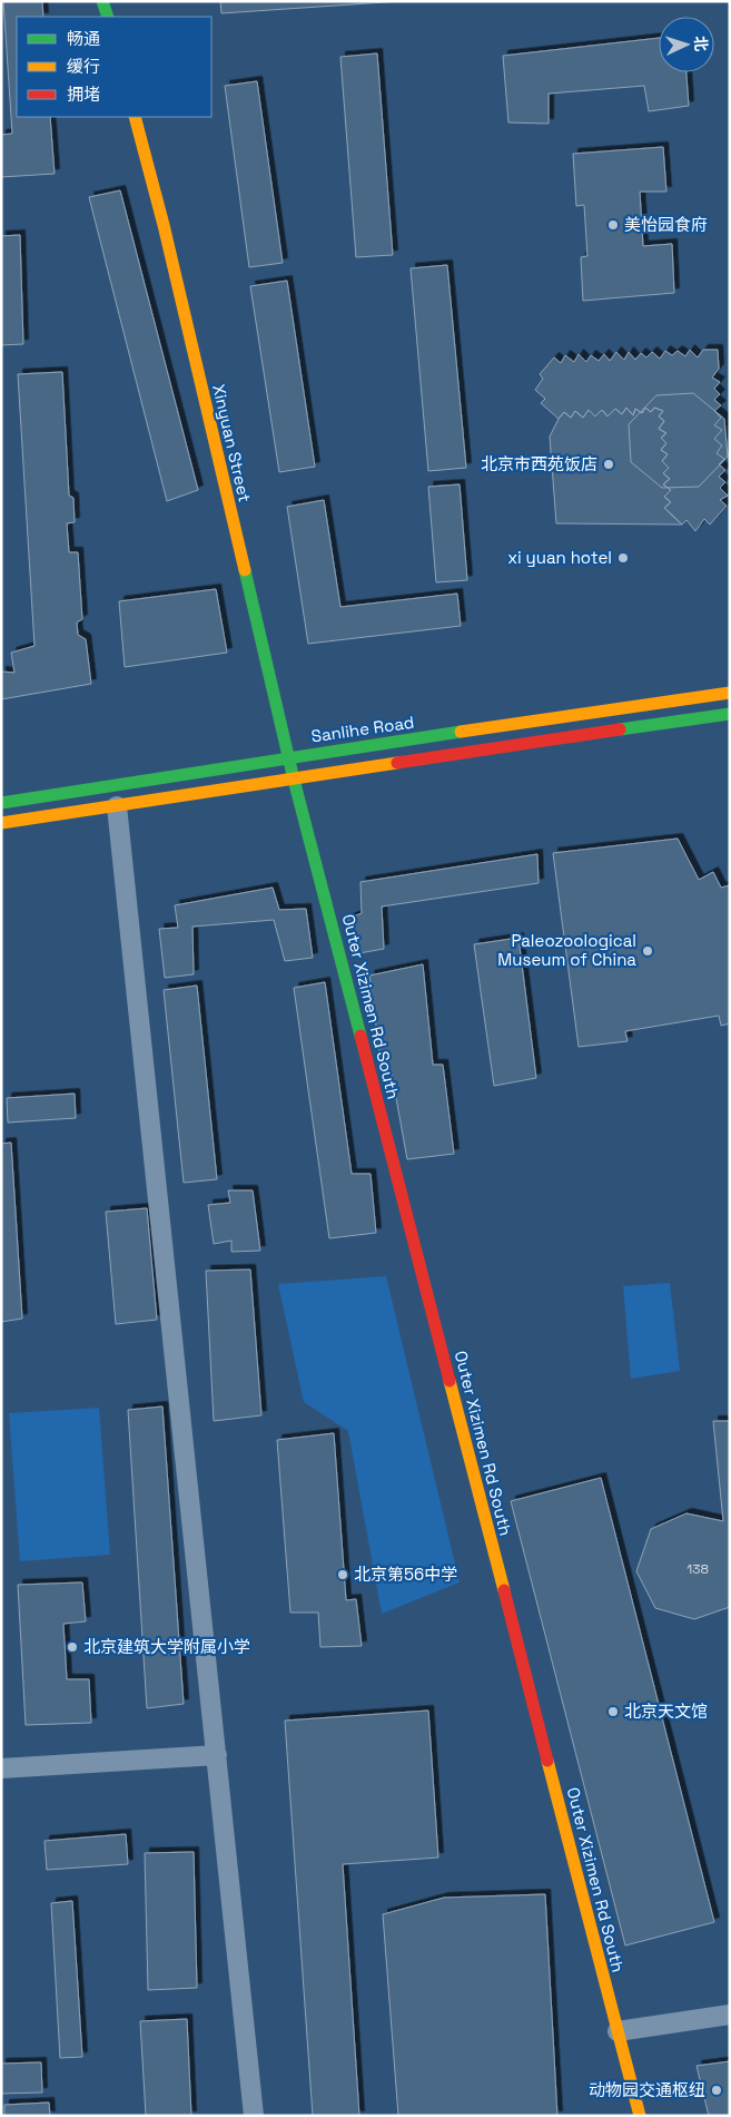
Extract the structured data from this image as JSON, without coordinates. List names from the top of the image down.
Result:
{
  "streets": {
    "street": ["Xinyuan Street", "Sanlihe Road", "Outer Xizimen Rd South"]
  },
  "crossings": [
    ["Xinyuan Street", "Sanlihe Road"],
    ["Xinyuan Street", "Outer Xizimen Rd South"]
  ],
  "places": [
    "美怡园食府",
    "北京市西苑饭店",
    "xi yuan hotel",
    "Paleozoological Museum of China",
    "北京第56中学",
    "北京建筑大学附属小学",
    "北京天文馆",
    "动物园交通枢纽"
  ],
  "house_numbers": ["138"],
  "legend": ["畅通", "缓行", "拥堵"],
  "north": "right"
}
